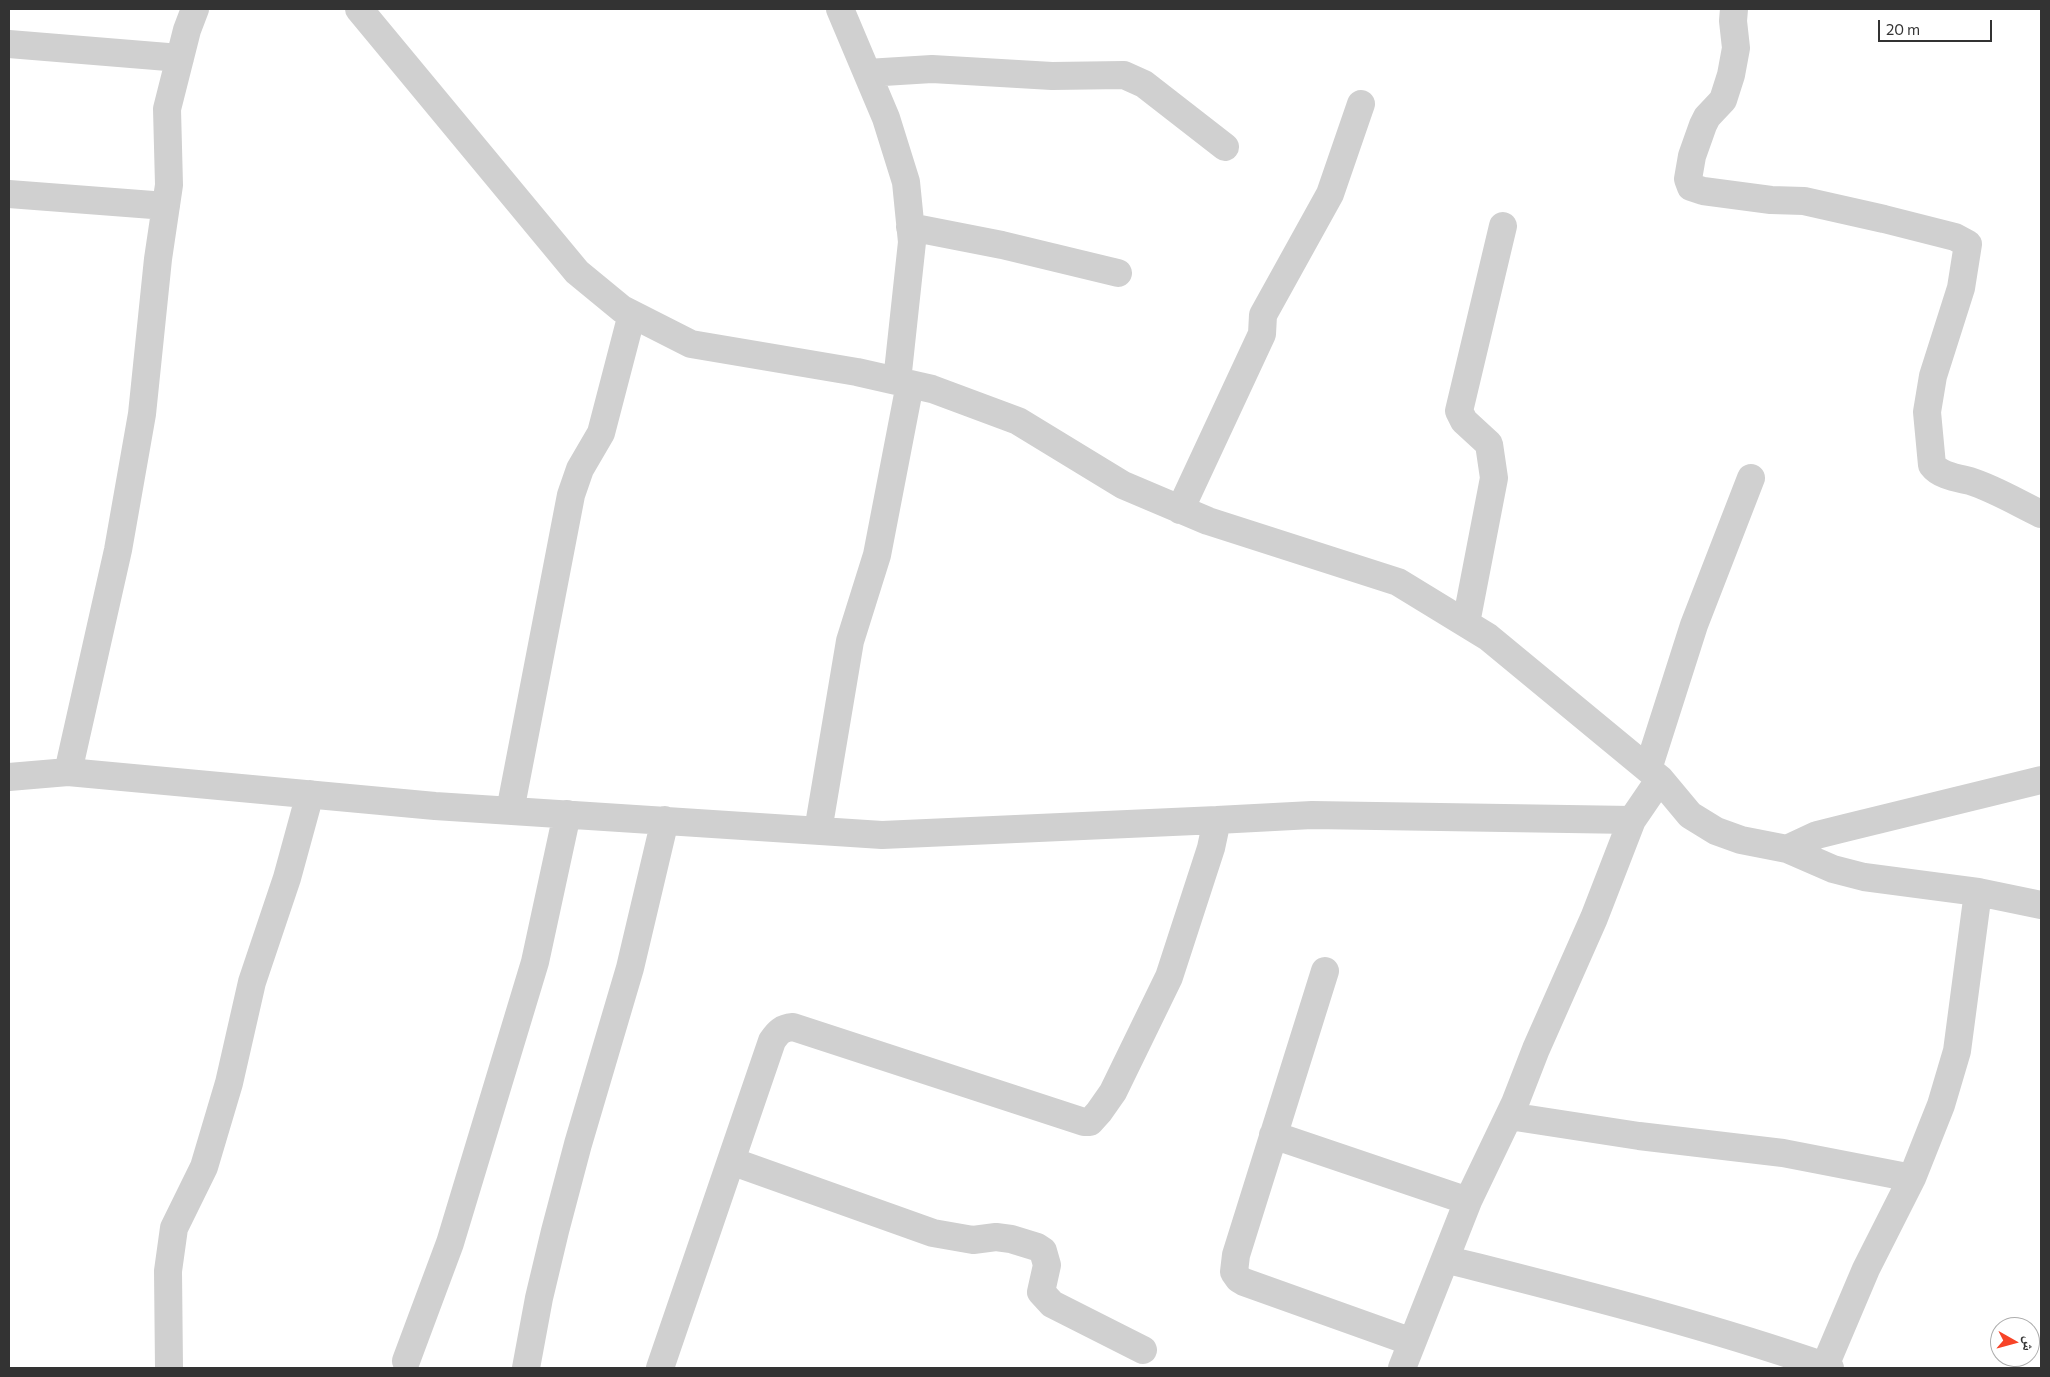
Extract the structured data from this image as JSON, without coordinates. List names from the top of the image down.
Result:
{
  "scale_bar": "20 m",
  "north": "right"
}
